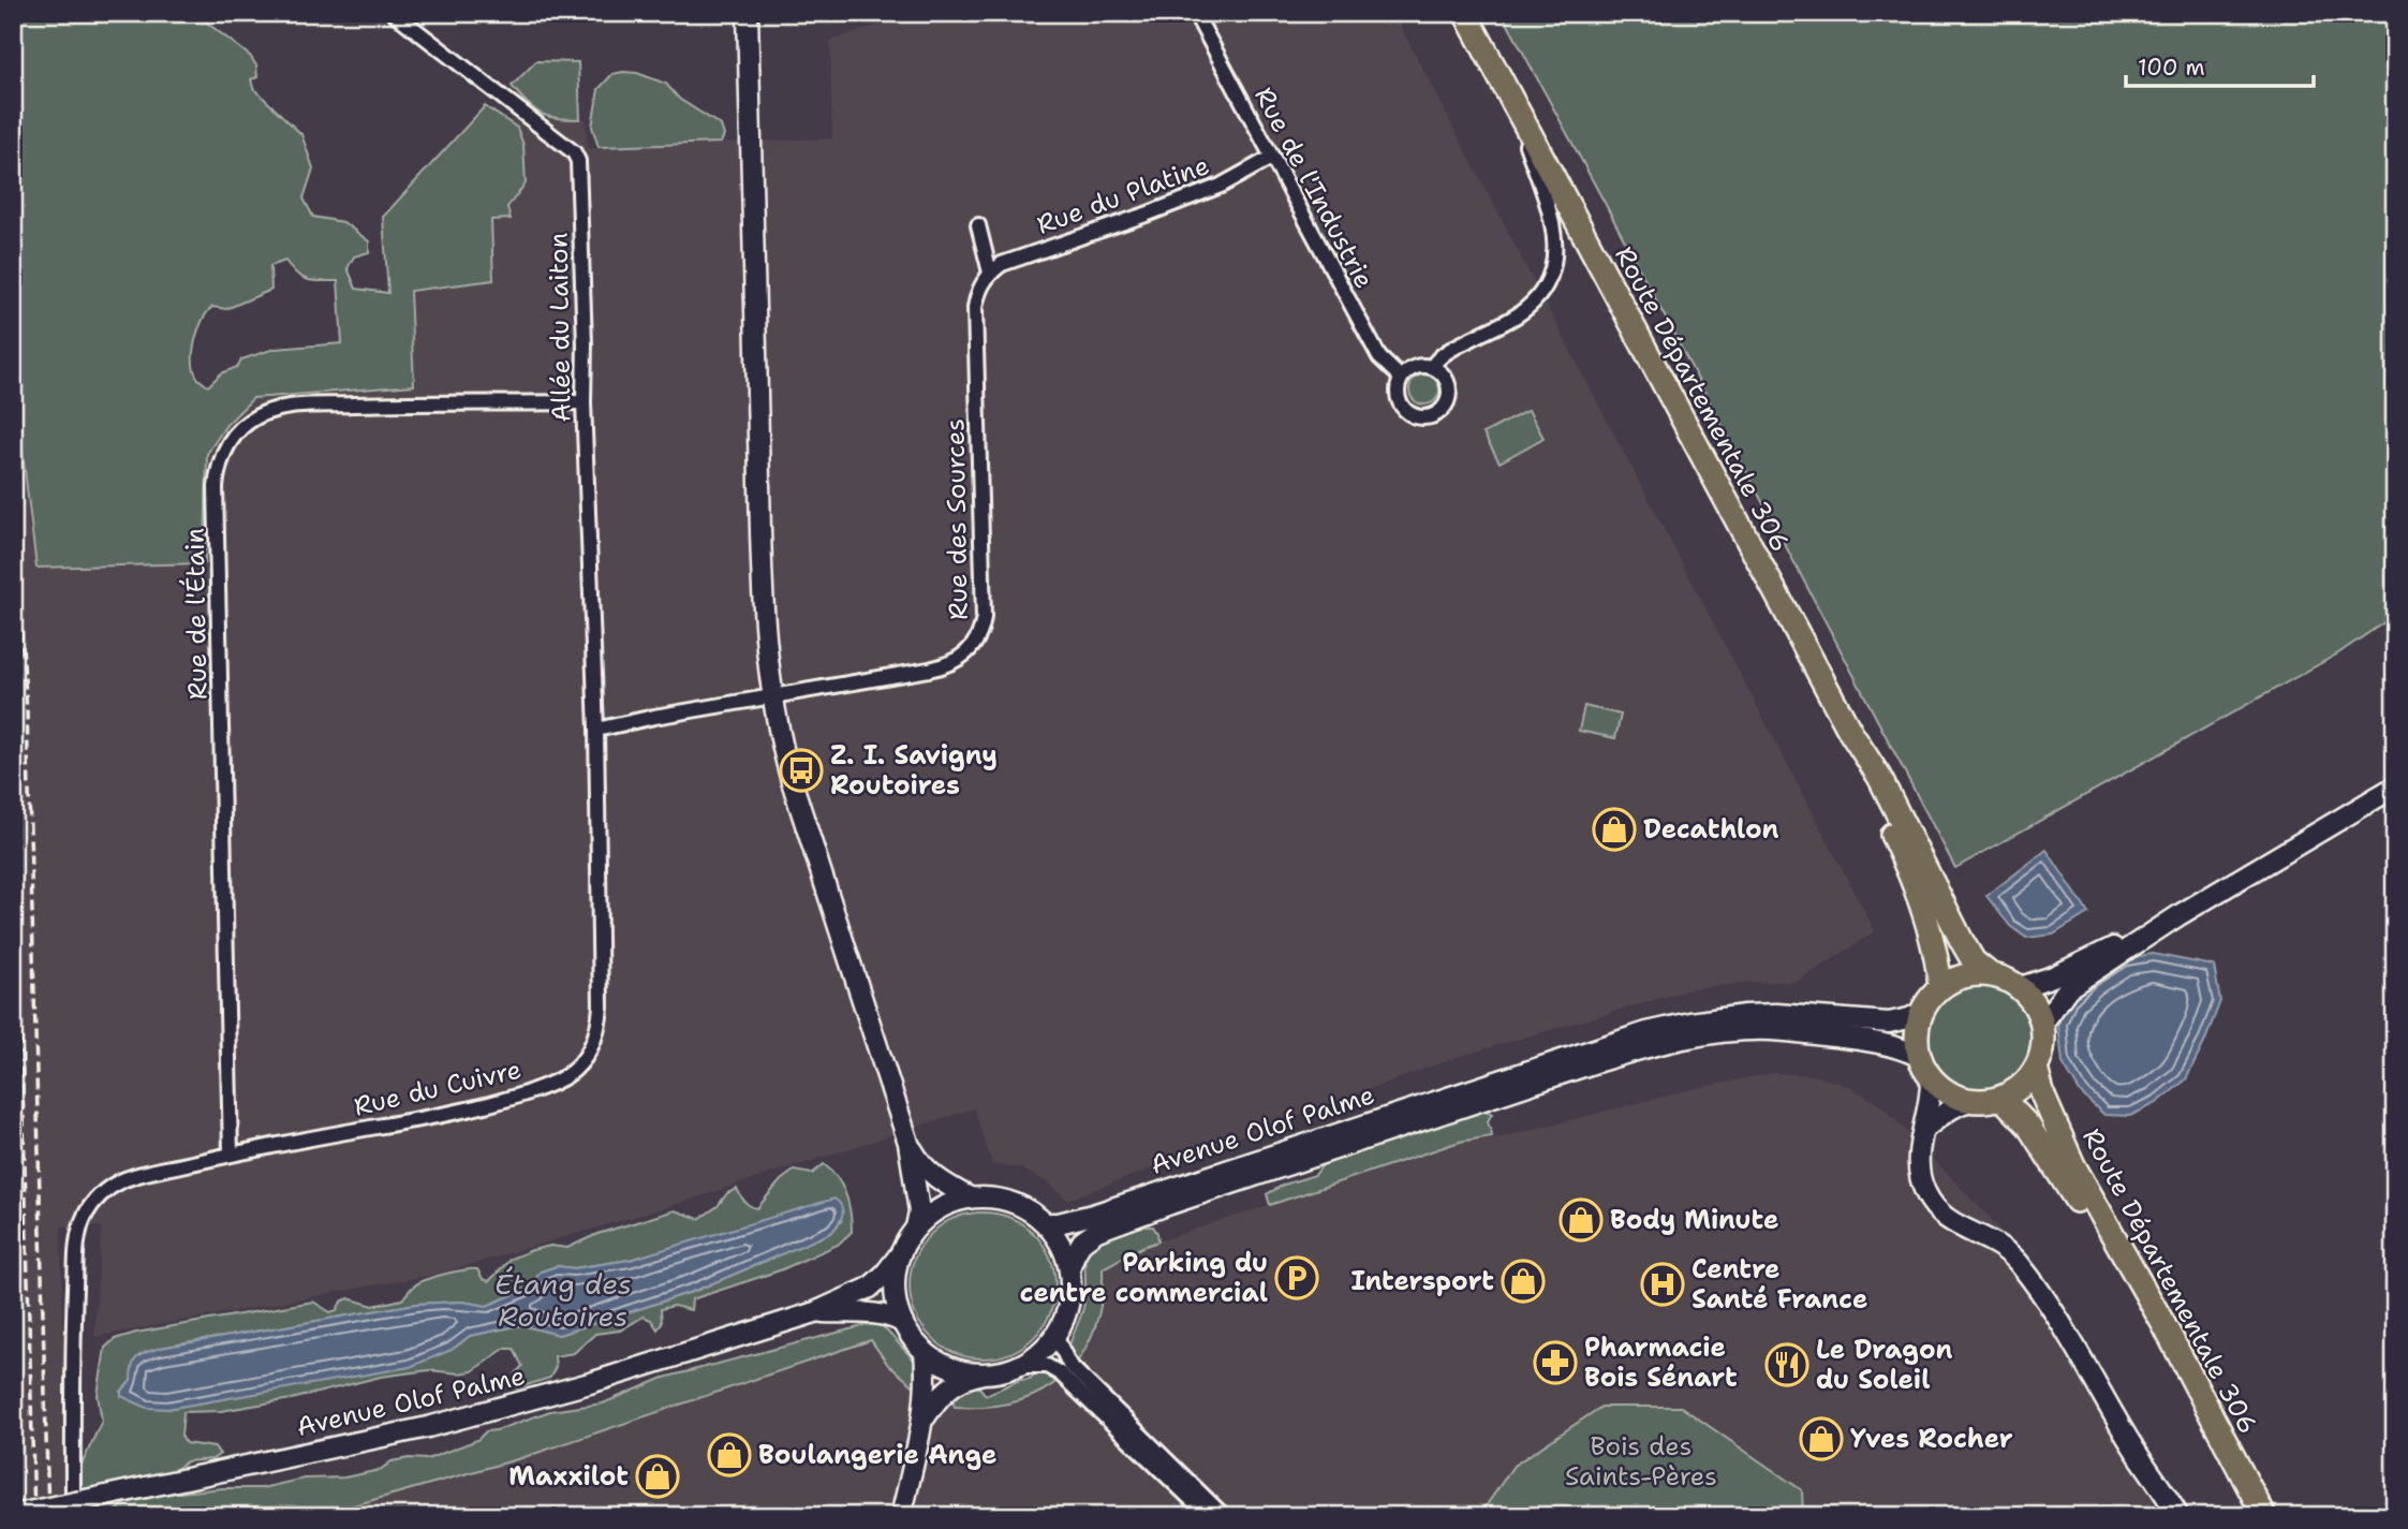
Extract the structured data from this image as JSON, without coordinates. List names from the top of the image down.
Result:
{
  "streets": {
    "main road": ["Route Départementale 306", "Avenue Olof Palme"],
    "street": [
      "Rue de l'Industrie",
      "Rue du Platine",
      "Allée du Laiton",
      "Rue des Sources",
      "Rue de l'Étain",
      "Rue du Cuivre"
    ]
  },
  "crossings": [
    ["Rue de l'Industrie", "Rue du Platine"],
    ["Rue du Platine", "Rue des Sources"],
    ["Allée du Laiton", "Rue des Sources"],
    ["Allée du Laiton", "Rue de l'Étain"],
    ["Allée du Laiton", "Rue du Cuivre"],
    ["Rue des Sources", "Rue du Cuivre"],
    ["Rue de l'Étain", "Rue du Cuivre"],
    ["Rue du Cuivre", "Avenue Olof Palme"]
  ],
  "water": ["Étang des Routoires"],
  "parks": ["Bois des Saints-Pères"],
  "places": {
    "bus stop": ["Z. I. Savigny Routoires"],
    "shop": [
      "Decathlon",
      "Body Minute",
      "Intersport",
      "Yves Rocher",
      "Boulangerie Ange",
      "Maxxilot"
    ],
    "parking": ["Parking du centre commercial"],
    "hospital": ["Centre Santé France"],
    "pharmacy": ["Pharmacie Bois Sénart"],
    "restaurant": ["Le Dragon du Soleil"]
  },
  "scale_bar": "100 m"
}
